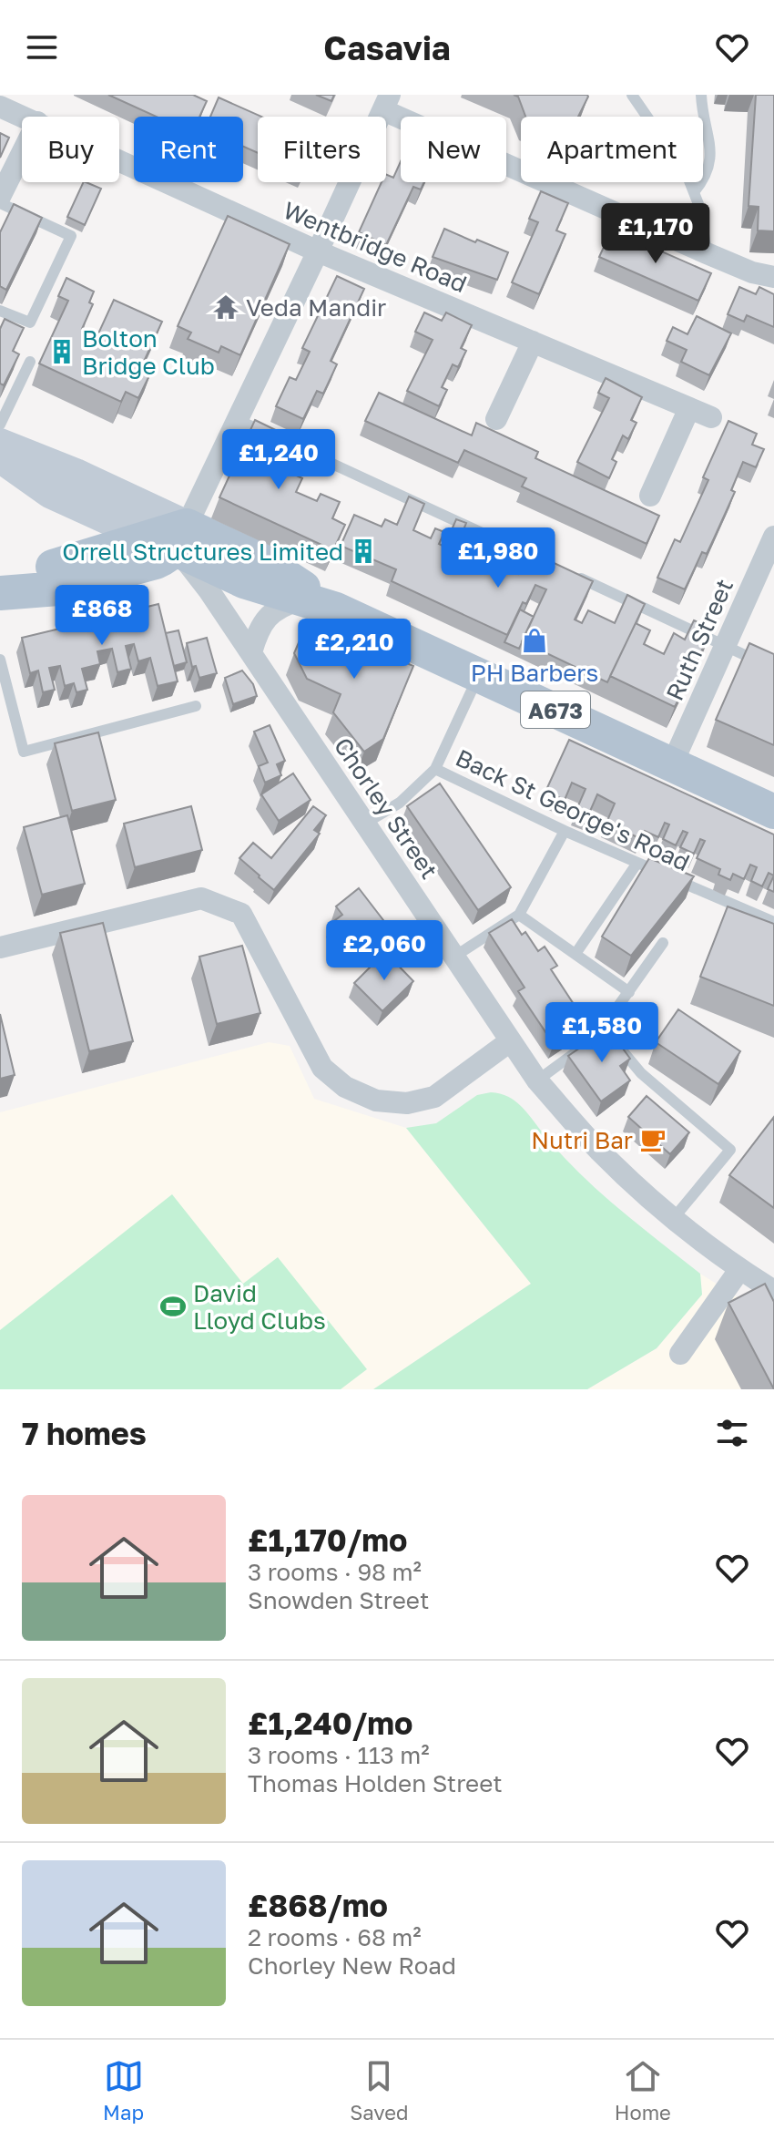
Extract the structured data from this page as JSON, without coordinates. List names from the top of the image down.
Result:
{
  "streets": {
    "main road": ["A673"],
    "street": ["Wentbridge Road", "Ruth Street", "Chorley Street"],
    "lane": ["Back St George's Road"]
  },
  "crossings": [
    ["Ruth Street", "A673"],
    ["A673", "Chorley Street"],
    ["Chorley Street", "Back St George's Road"]
  ],
  "places": {
    "temple": ["Veda Mandir"],
    "building": ["Bolton Bridge Club", "Orrell Structures Limited"],
    "shop": ["PH Barbers"],
    "cafe": ["Nutri Bar"],
    "sports": ["David Lloyd Clubs"]
  },
  "page": {
    "header": "Casavia",
    "chip": [
      "Buy",
      "Rent",
      "Filters",
      "New",
      "Apartment"
    ],
    "price": [
      "£1,170",
      "£1,240",
      "£1,980",
      "£868",
      "£2,210",
      "£2,060",
      "£1,580"
    ],
    "heading": "7 homes",
    "list": [
      {
        "name": "£1,170/mo",
        "note": "3 rooms · 98 m² · Snowden Street"
      },
      {
        "name": "£1,240/mo",
        "note": "3 rooms · 113 m² · Thomas Holden Street"
      },
      {
        "name": "£868/mo",
        "note": "2 rooms · 68 m² · Chorley New Road"
      }
    ],
    "tabs": ["Map", "Saved", "Home"]
  }
}
